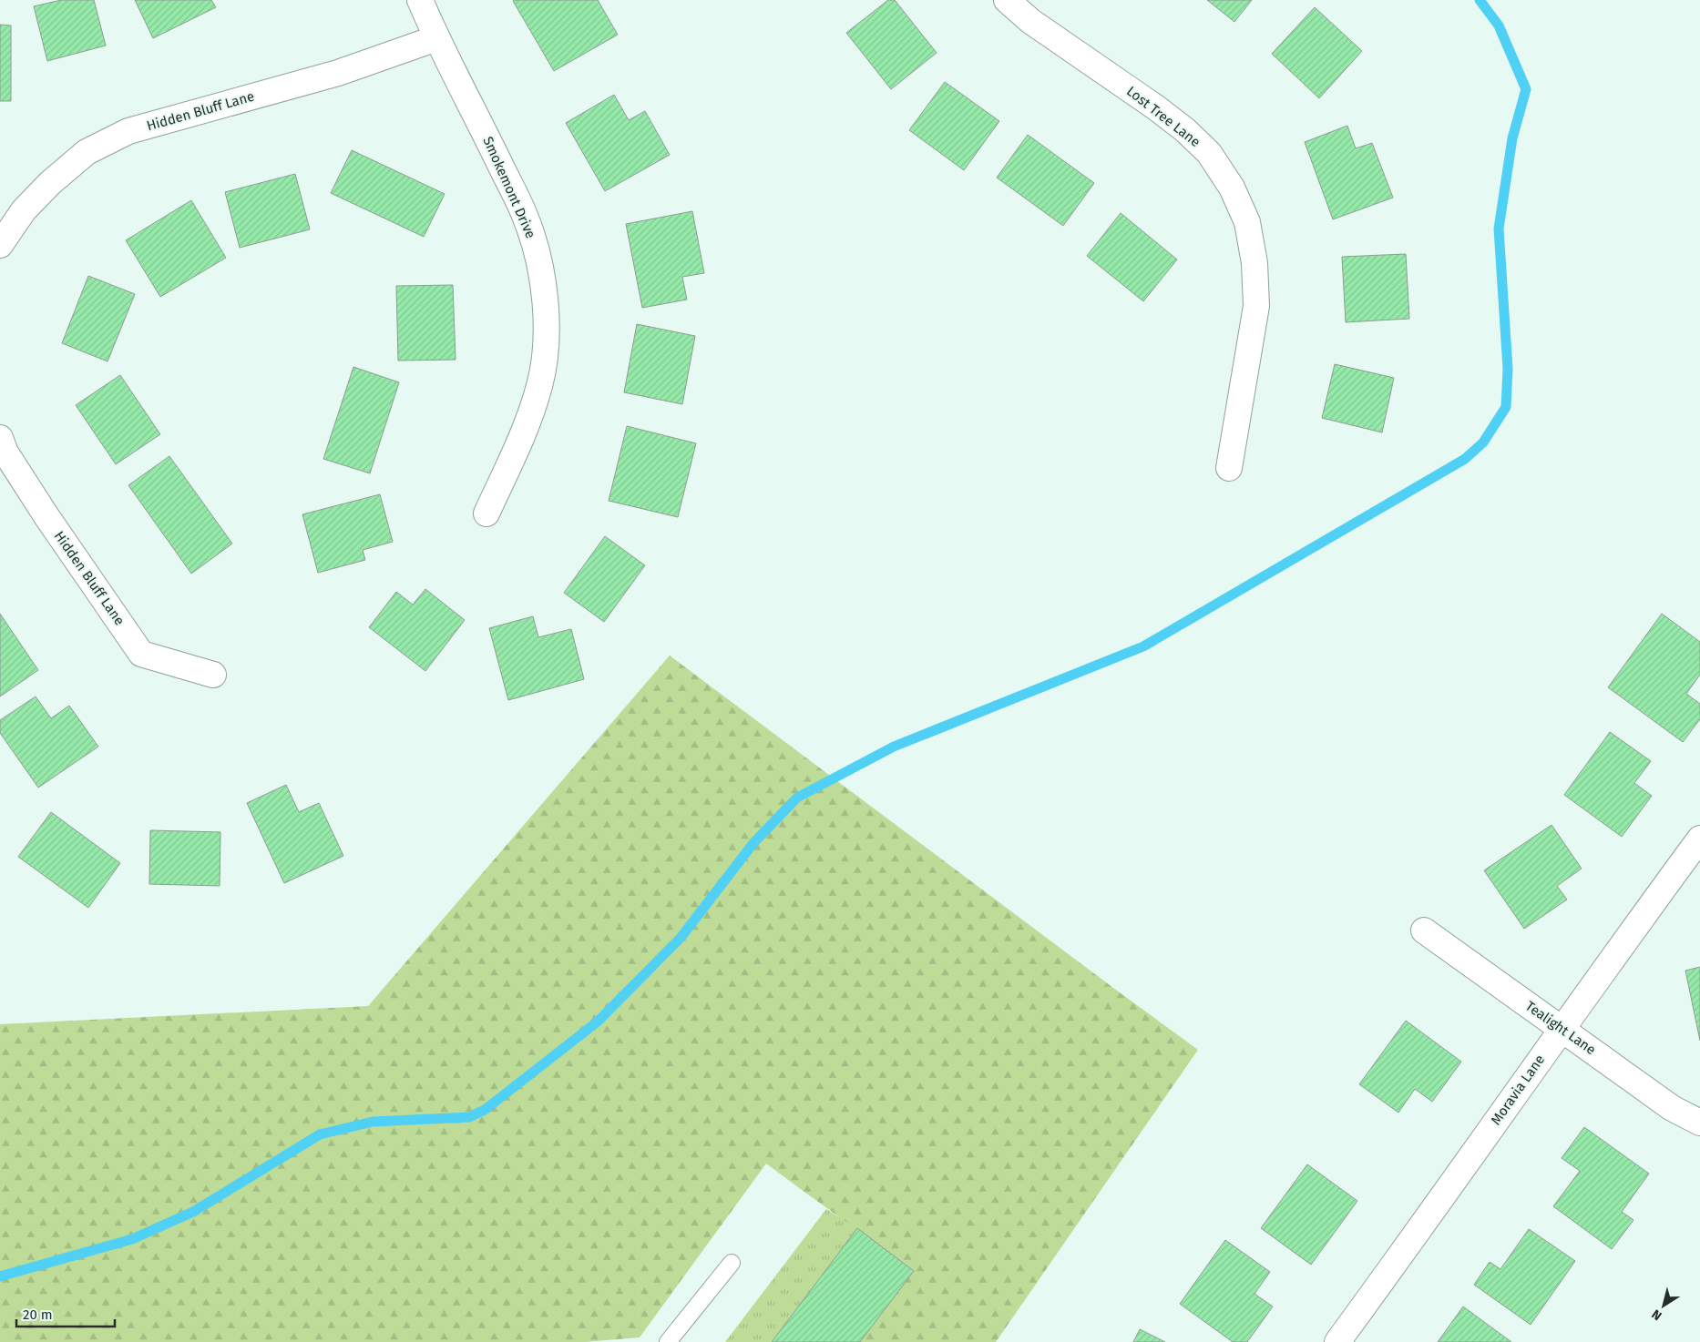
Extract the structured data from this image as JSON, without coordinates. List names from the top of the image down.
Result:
{
  "streets": {
    "street": [
      "Hidden Bluff Lane",
      "Lost Tree Lane",
      "Smokemont Drive",
      "Tealight Lane",
      "Moravia Lane"
    ]
  },
  "crossings": [
    ["Hidden Bluff Lane", "Smokemont Drive"],
    ["Tealight Lane", "Moravia Lane"]
  ],
  "scale_bar": "20 m",
  "north": "bottom left"
}
